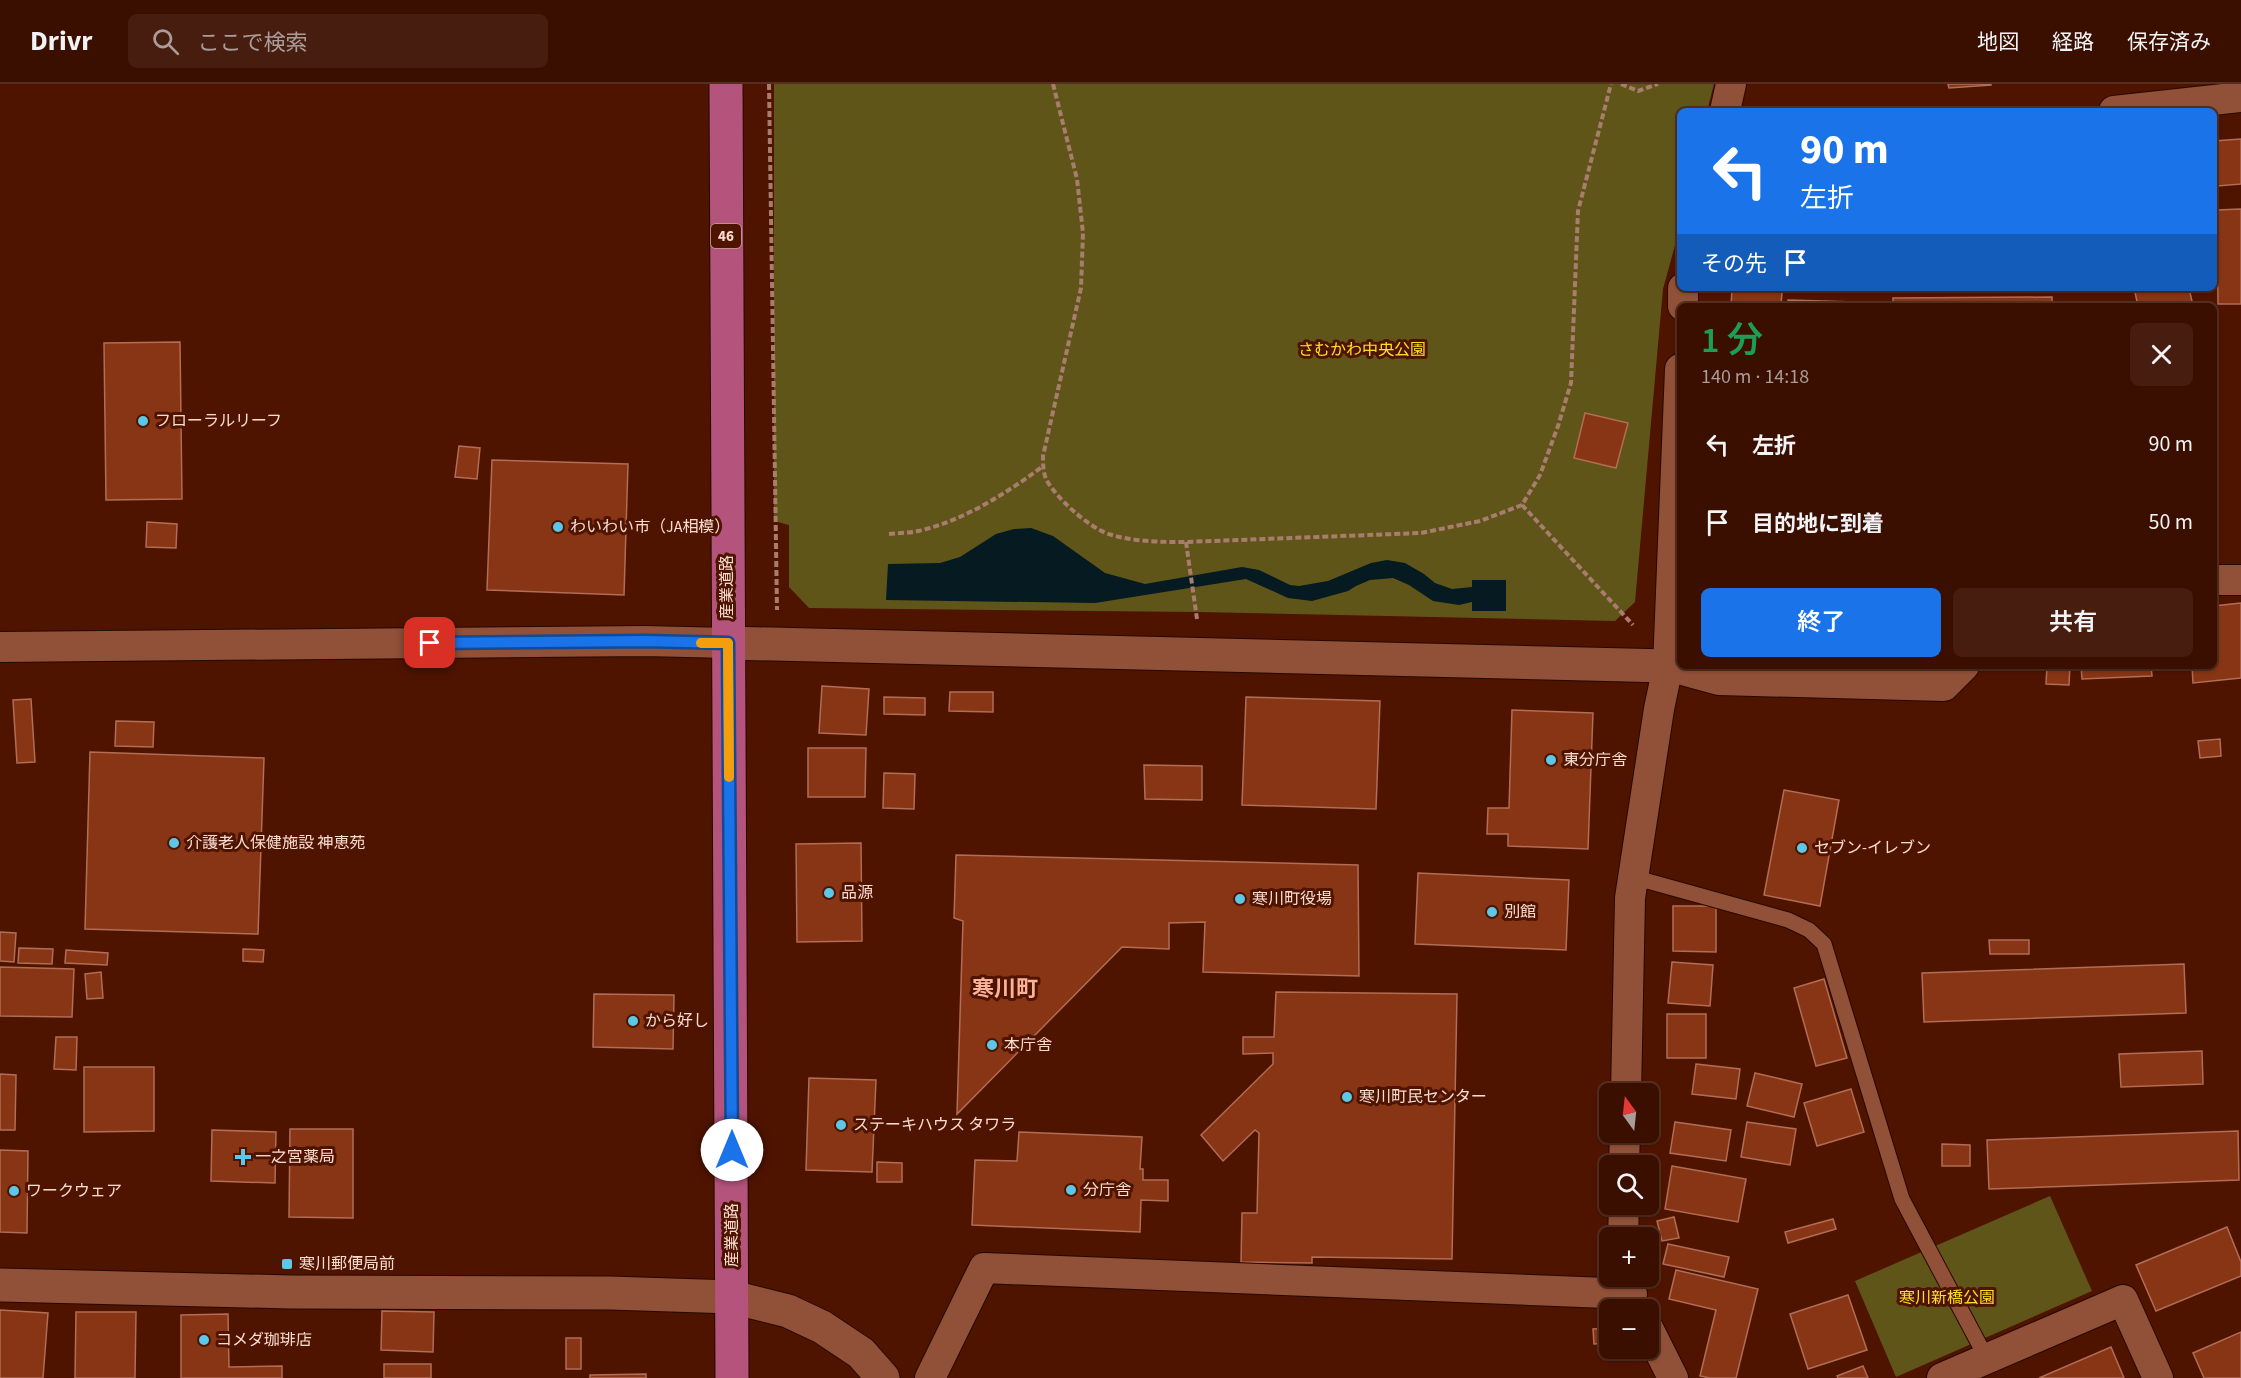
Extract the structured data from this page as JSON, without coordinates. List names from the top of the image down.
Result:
{
  "streets": {
    "main road": ["46", "産業道路"]
  },
  "districts": ["寒川町"],
  "parks": ["さむかわ中央公園", "寒川新橋公園"],
  "places": {
    "other": [
      "フローラルリーフ",
      "わいわい市（JA相模）",
      "東分庁舎",
      "介護老人保健施設 神恵苑",
      "セブン-イレブン",
      "品源",
      "寒川町役場",
      "別館",
      "から好し",
      "本庁舎",
      "寒川町民センター",
      "ステーキハウス タワラ",
      "分庁舎",
      "ワークウェア",
      "コメダ珈琲店"
    ],
    "health": ["一之宮薬局"],
    "transit": ["寒川郵便局前"]
  },
  "north": "top",
  "page": {
    "header": "Drivr",
    "search": "ここで検索",
    "nav": ["地図", "経路", "保存済み"],
    "turn": ["90 m", "左折"],
    "then": "その先",
    "heading": ["1 分", "140 m · 14:18"],
    "list": [
      {
        "name": "左折",
        "value": "90 m"
      },
      {
        "name": "目的地に到着",
        "value": "50 m"
      }
    ],
    "buttons": ["終了", "共有"],
    "map_buttons": ["+", "−"]
  }
}
